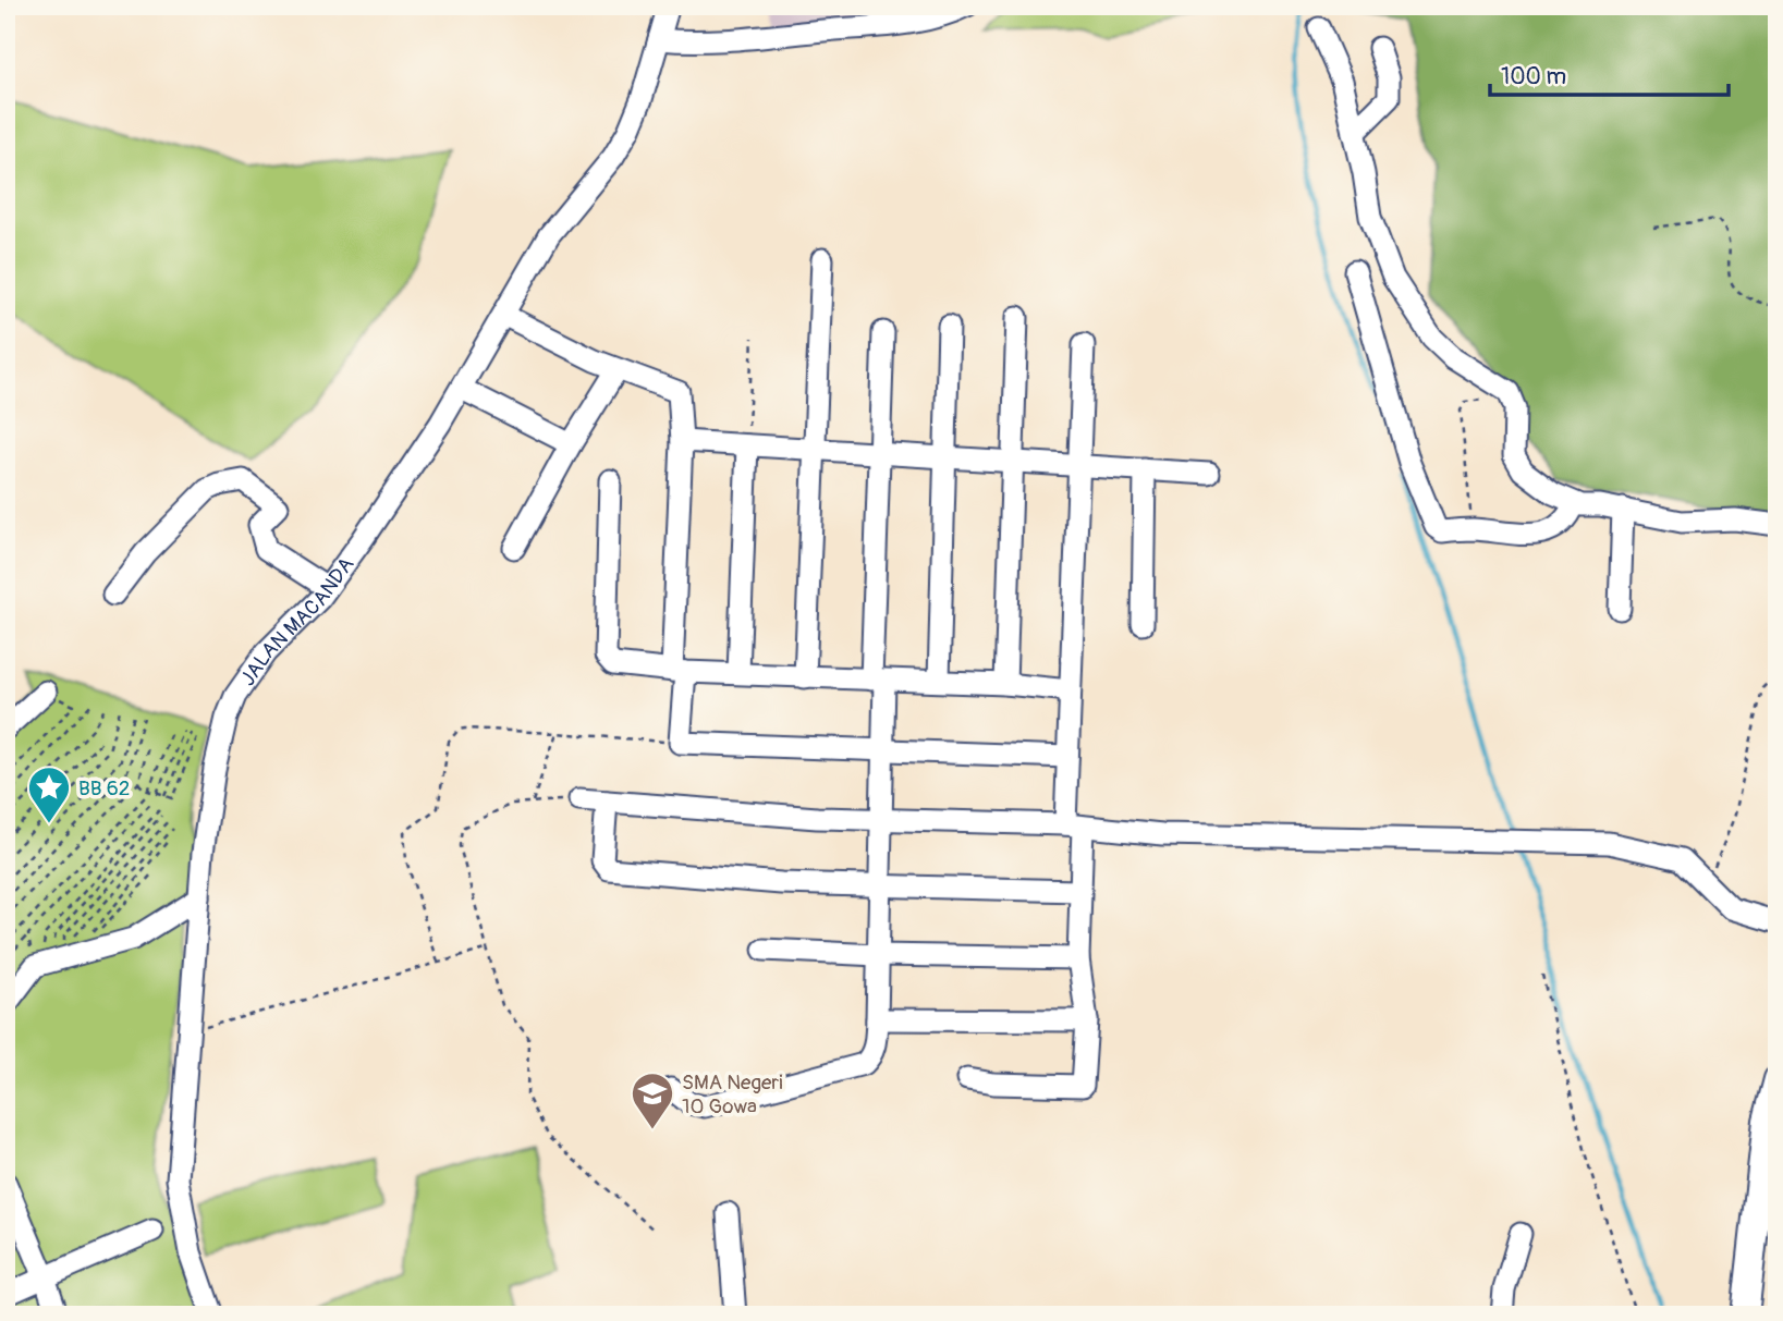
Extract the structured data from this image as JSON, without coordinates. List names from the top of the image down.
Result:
{
  "streets": {
    "street": ["JALAN MACANDA"]
  },
  "places": {
    "place": ["BB 62"],
    "school or university": ["SMA Negeri 10 Gowa"]
  },
  "scale_bar": "100 m"
}
